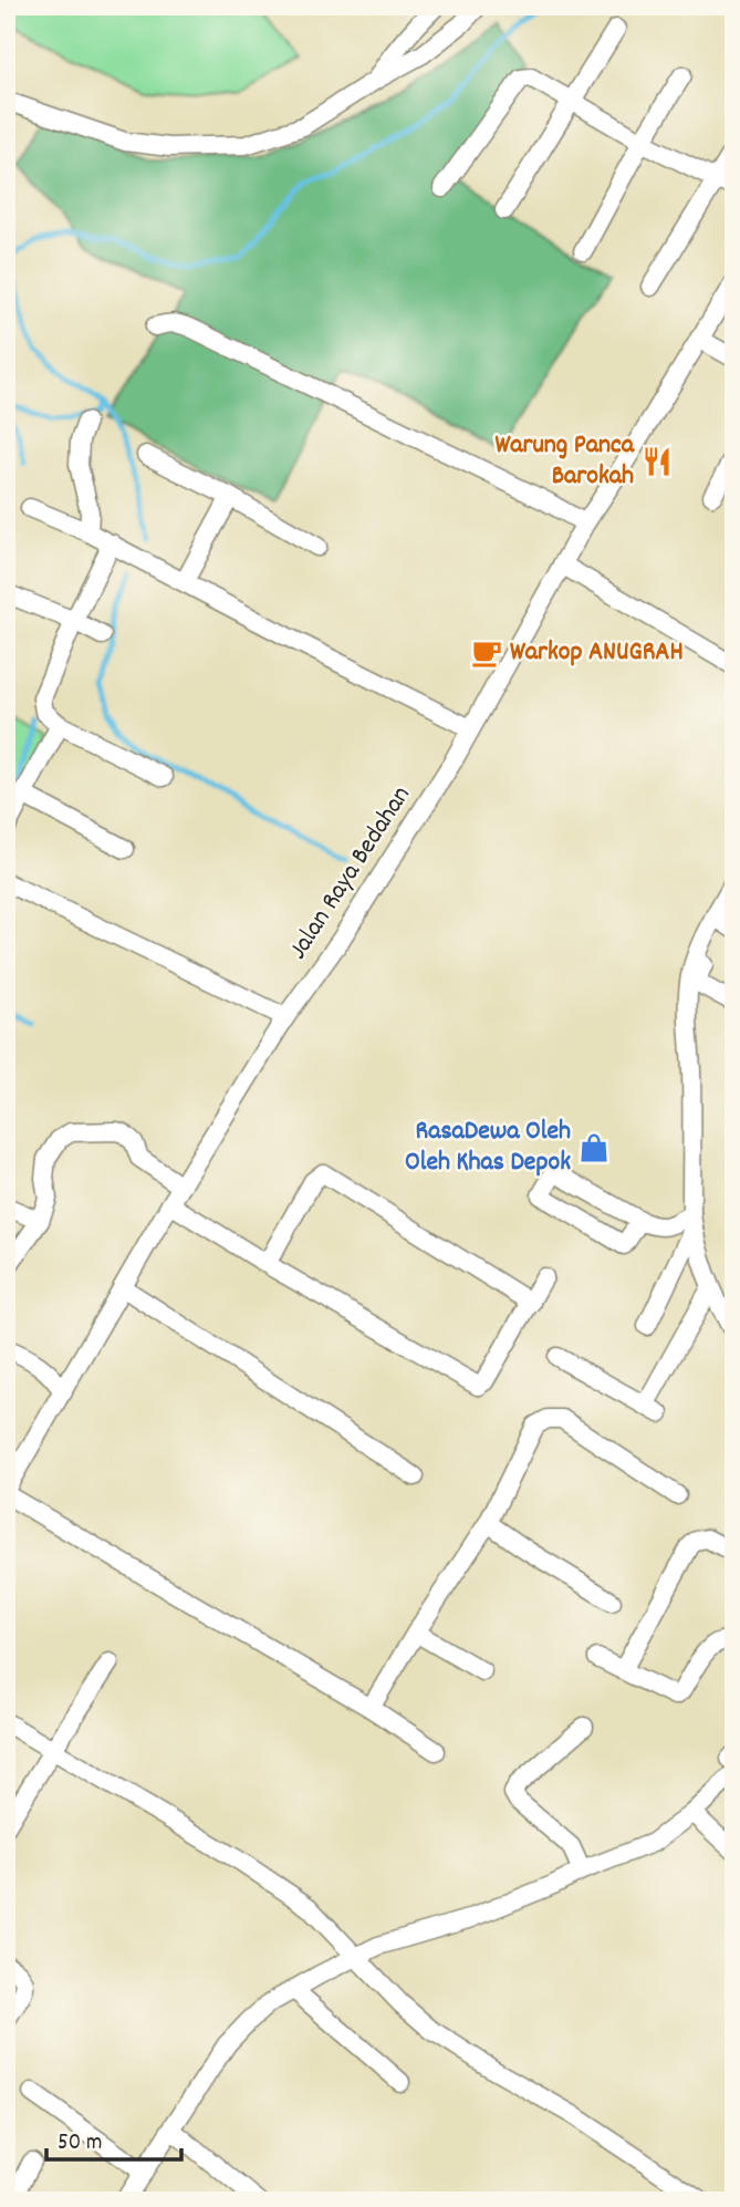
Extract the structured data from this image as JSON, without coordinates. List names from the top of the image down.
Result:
{
  "streets": {
    "street": ["Jalan Raya Bedahan"]
  },
  "places": {
    "restaurant": ["Warung Panca Barokah"],
    "cafe": ["Warkop ANUGRAH"],
    "shop": ["RasaDewa Oleh Oleh Khas Depok"]
  },
  "scale_bar": "50 m"
}
